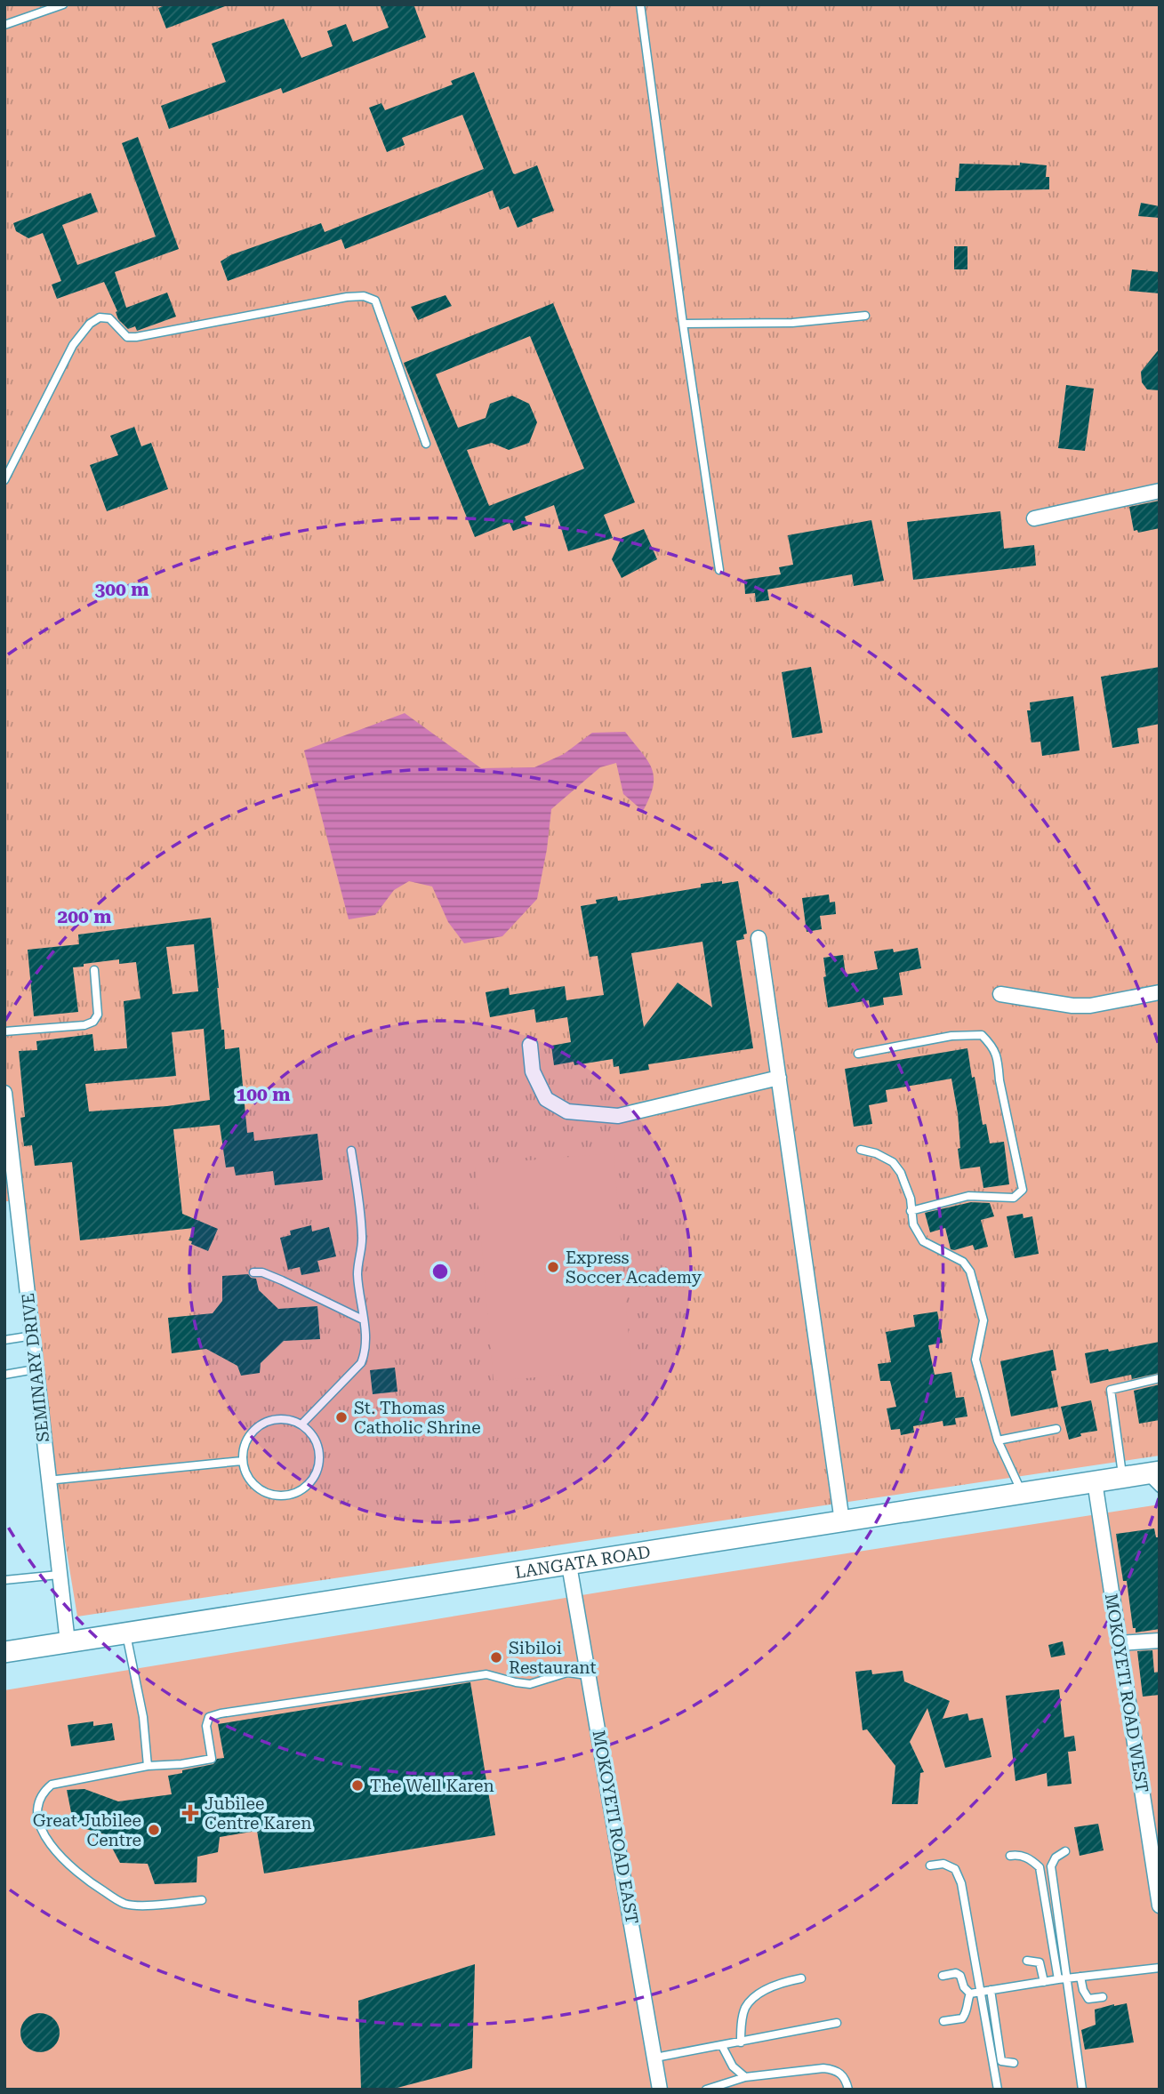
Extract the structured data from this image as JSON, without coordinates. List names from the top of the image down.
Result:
{
  "streets": {
    "main road": ["LANGATA ROAD"],
    "street": ["SEMINARY DRIVE", "MOKOYETI ROAD WEST", "MOKOYETI ROAD EAST"]
  },
  "crossings": [
    ["SEMINARY DRIVE", "LANGATA ROAD"],
    ["LANGATA ROAD", "MOKOYETI ROAD WEST"],
    ["LANGATA ROAD", "MOKOYETI ROAD EAST"]
  ],
  "places": {
    "other": [
      "Express Soccer Academy",
      "St. Thomas Catholic Shrine",
      "Sibiloi Restaurant",
      "The Well Karen",
      "Great Jubilee Centre"
    ],
    "health": ["Jubilee Centre Karen"]
  },
  "rings": ["300 m", "200 m", "100 m"]
}
